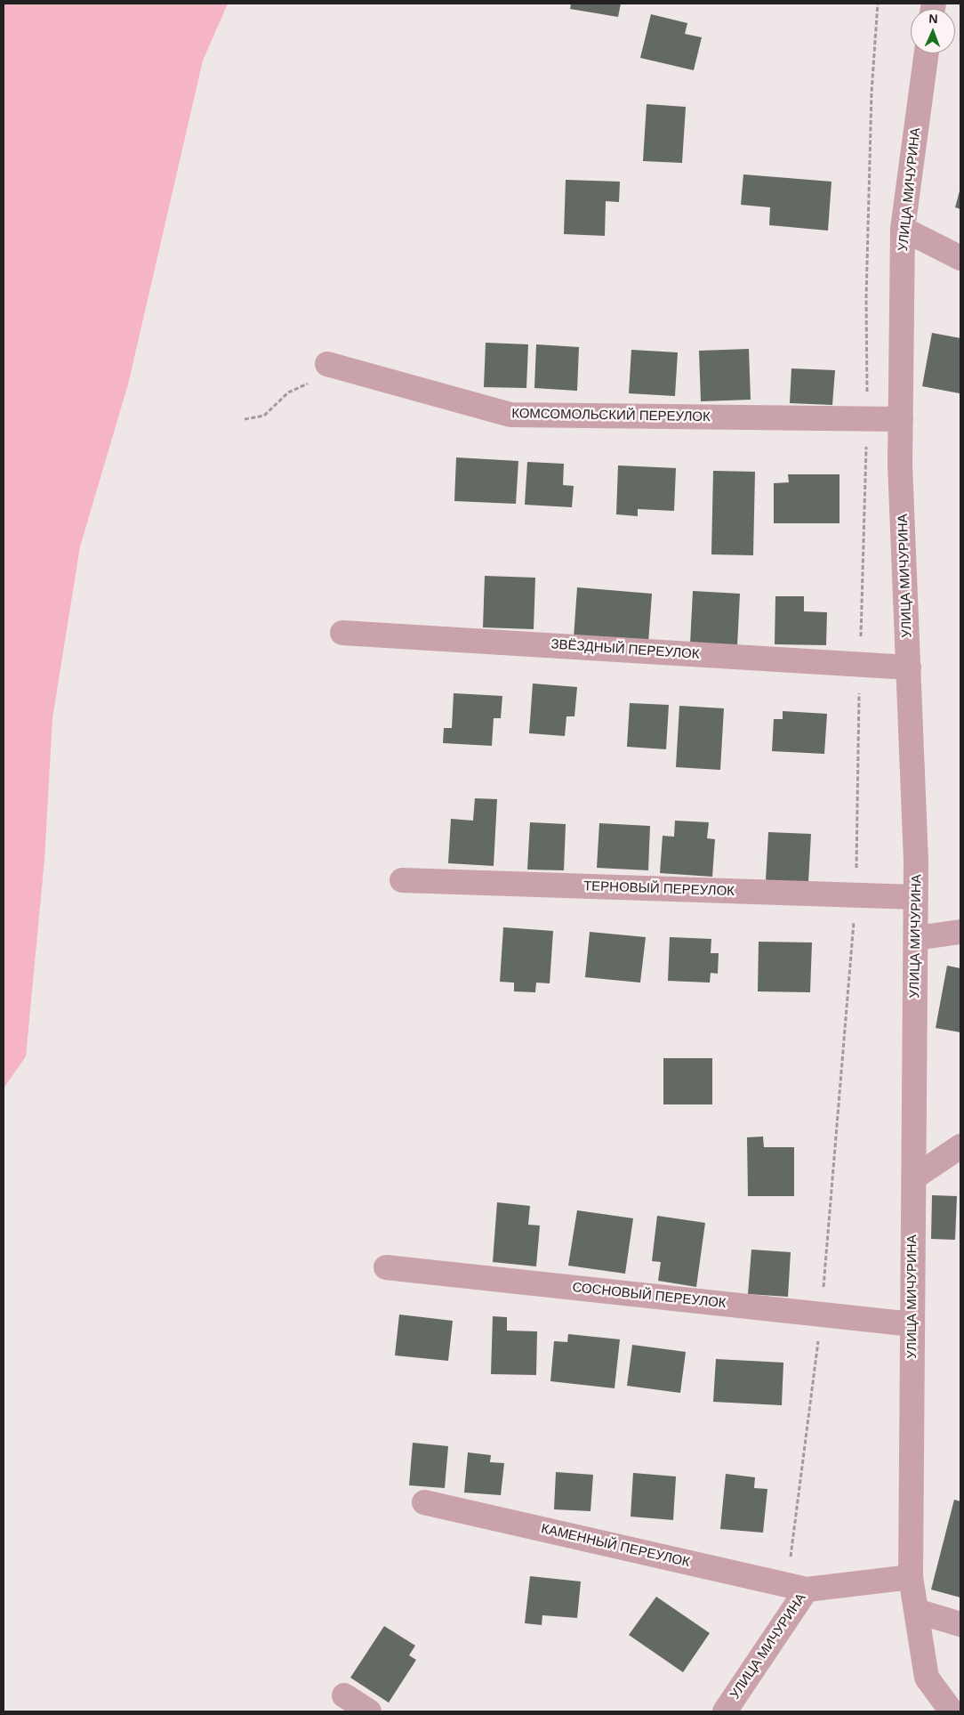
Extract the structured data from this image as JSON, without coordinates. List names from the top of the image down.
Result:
{
  "streets": {
    "street": [
      "УЛИЦА МИЧУРИНА",
      "КОМСОМОЛЬСКИЙ ПЕРЕУЛОК",
      "ЗВЁЗДНЫЙ ПЕРЕУЛОК",
      "ТЕРНОВЫЙ ПЕРЕУЛОК",
      "СОСНОВЫЙ ПЕРЕУЛОК",
      "КАМЕННЫЙ ПЕРЕУЛОК"
    ]
  },
  "crossings": [
    ["УЛИЦА МИЧУРИНА", "КОМСОМОЛЬСКИЙ ПЕРЕУЛОК"],
    ["УЛИЦА МИЧУРИНА", "ЗВЁЗДНЫЙ ПЕРЕУЛОК"],
    ["УЛИЦА МИЧУРИНА", "ТЕРНОВЫЙ ПЕРЕУЛОК"],
    ["УЛИЦА МИЧУРИНА", "СОСНОВЫЙ ПЕРЕУЛОК"],
    ["УЛИЦА МИЧУРИНА", "КАМЕННЫЙ ПЕРЕУЛОК"]
  ],
  "north": "top"
}
